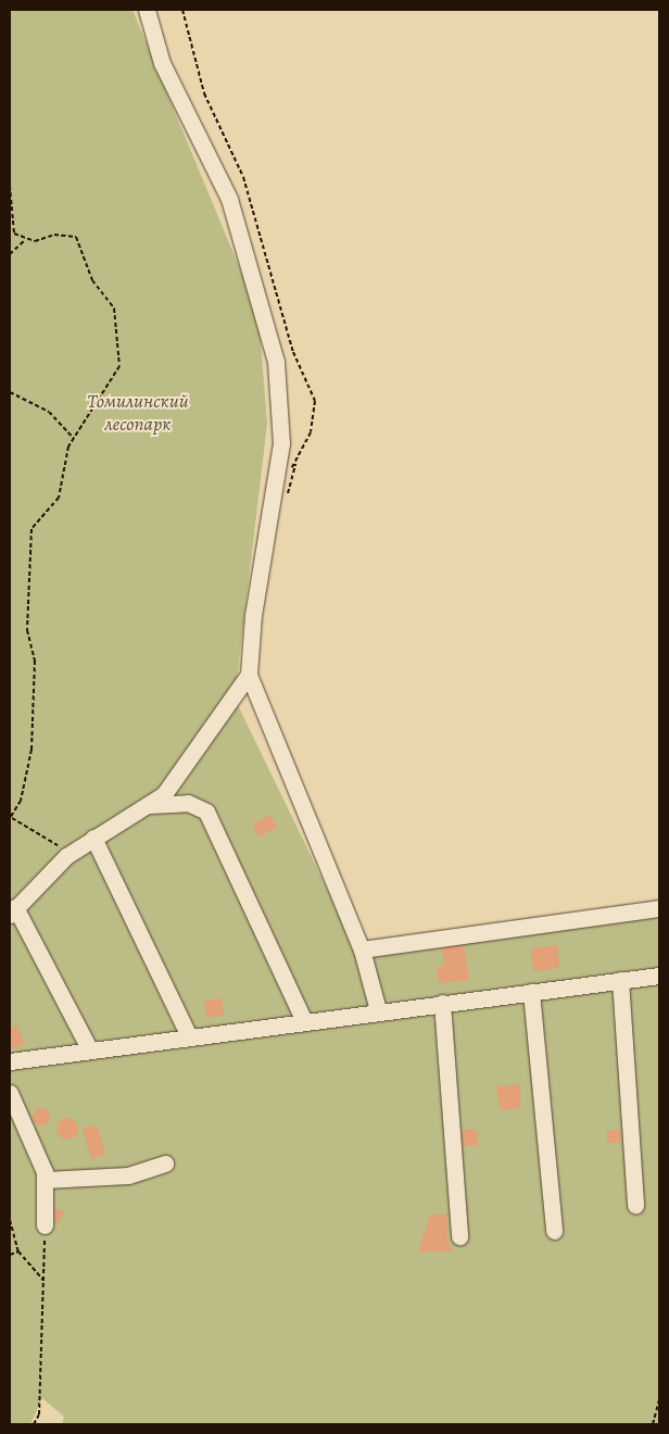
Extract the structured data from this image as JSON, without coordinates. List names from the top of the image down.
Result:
{
  "parks": ["Томилинский лесопарк"]
}
